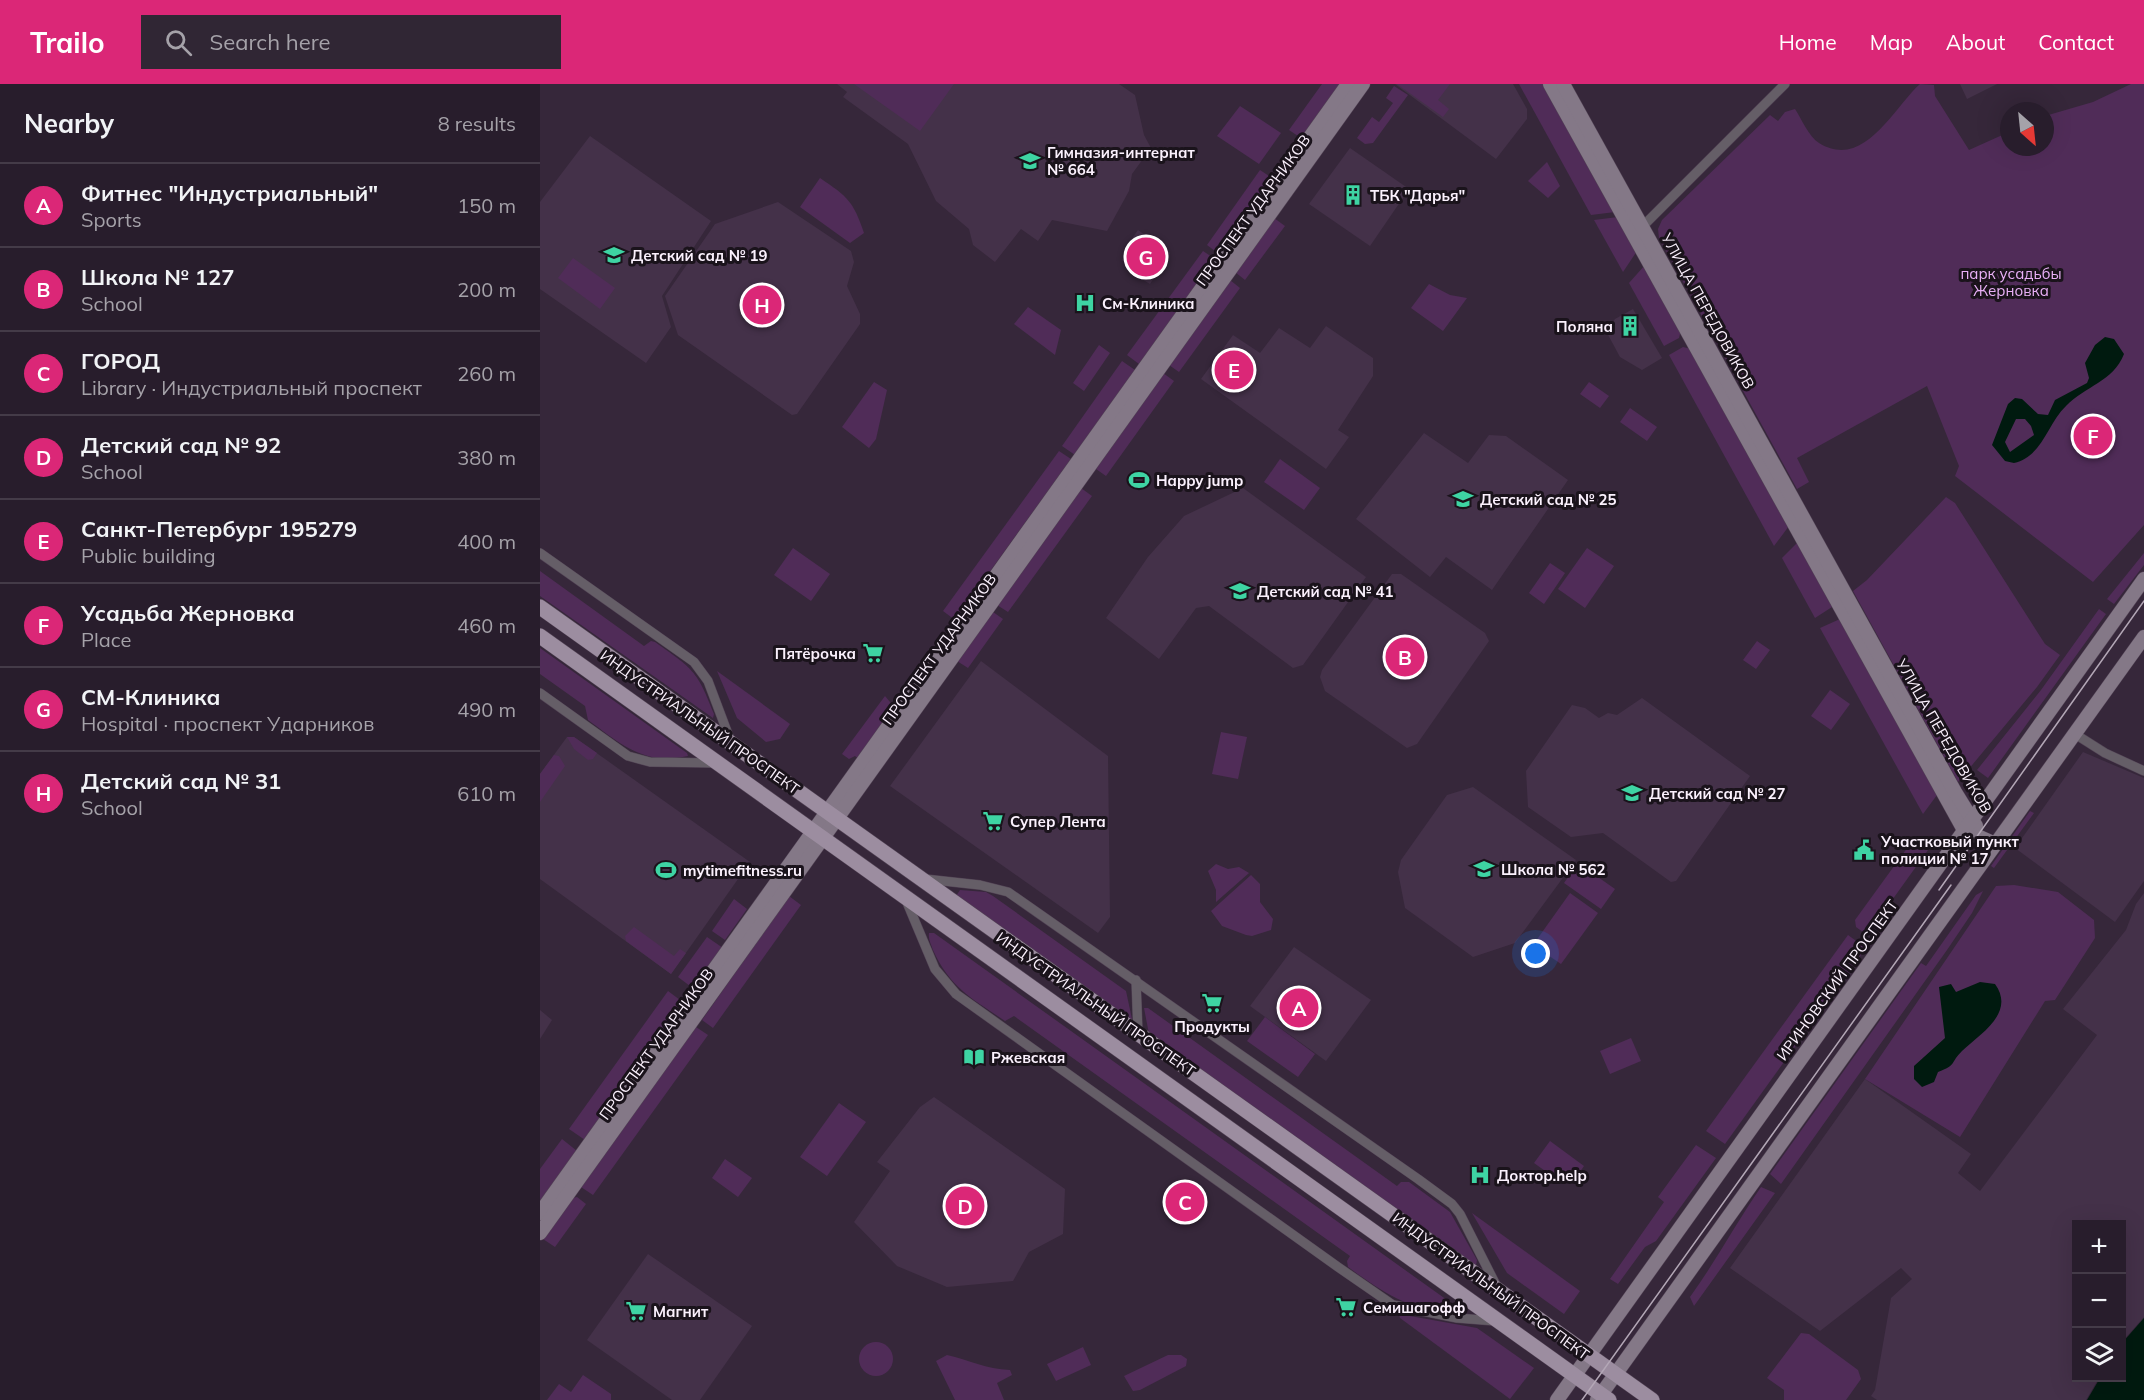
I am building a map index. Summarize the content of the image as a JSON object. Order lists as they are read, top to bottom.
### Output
{
  "streets": {
    "main road": [
      "ПРОСПЕКТ УДАРНИКОВ",
      "УЛИЦА ПЕРЕДОВИКОВ",
      "ИНДУСТРИАЛЬНЫЙ ПРОСПЕКТ",
      "ИРИНОВСКИЙ ПРОСПЕКТ"
    ]
  },
  "crossings": [
    ["ПРОСПЕКТ УДАРНИКОВ", "ИНДУСТРИАЛЬНЫЙ ПРОСПЕКТ"],
    ["УЛИЦА ПЕРЕДОВИКОВ", "ИРИНОВСКИЙ ПРОСПЕКТ"],
    ["ИНДУСТРИАЛЬНЫЙ ПРОСПЕКТ", "ИРИНОВСКИЙ ПРОСПЕКТ"]
  ],
  "parks": ["парк усадьбы Жерновка"],
  "places": {
    "school or university": [
      "Гимназия-интернат № 664",
      "Детский сад № 19",
      "Детский сад № 25",
      "Детский сад № 41",
      "Детский сад № 27",
      "Школа № 562"
    ],
    "building": ["ТБК \"Дарья\"", "Поляна"],
    "hospital": ["См-Клиника", "Доктор.help"],
    "sports": ["Happy jump", "mytimefitness.ru"],
    "supermarket": [
      "Пятёрочка",
      "Супер Лента",
      "Продукты",
      "Семишагофф",
      "Магнит"
    ],
    "public building": ["Участковый пункт полиции № 17"],
    "library": ["Ржевская"]
  },
  "north": "bottom right",
  "page": {
    "header": "Trailo",
    "search": "Search here",
    "nav": [
      "Home",
      "Map",
      "About",
      "Contact"
    ],
    "heading": ["Nearby", "8 results"],
    "list": [
      {
        "mark": "A",
        "name": "Фитнес \"Индустриальный\"",
        "note": "Sports",
        "value": "150 m"
      },
      {
        "mark": "B",
        "name": "Школа № 127",
        "note": "School",
        "value": "200 m"
      },
      {
        "mark": "C",
        "name": "ГОРОД",
        "note": "Library · Индустриальный проспект",
        "value": "260 m"
      },
      {
        "mark": "D",
        "name": "Детский сад № 92",
        "note": "School",
        "value": "380 m"
      },
      {
        "mark": "E",
        "name": "Санкт-Петербург 195279",
        "note": "Public building",
        "value": "400 m"
      },
      {
        "mark": "F",
        "name": "Усадьба Жерновка",
        "note": "Place",
        "value": "460 m"
      },
      {
        "mark": "G",
        "name": "СМ-Клиника",
        "note": "Hospital · проспект Ударников",
        "value": "490 m"
      },
      {
        "mark": "H",
        "name": "Детский сад № 31",
        "note": "School",
        "value": "610 m"
      }
    ],
    "pins": [
      "G",
      "H",
      "E",
      "F",
      "B",
      "A",
      "C",
      "D"
    ],
    "map_buttons": ["+", "−"]
  }
}
